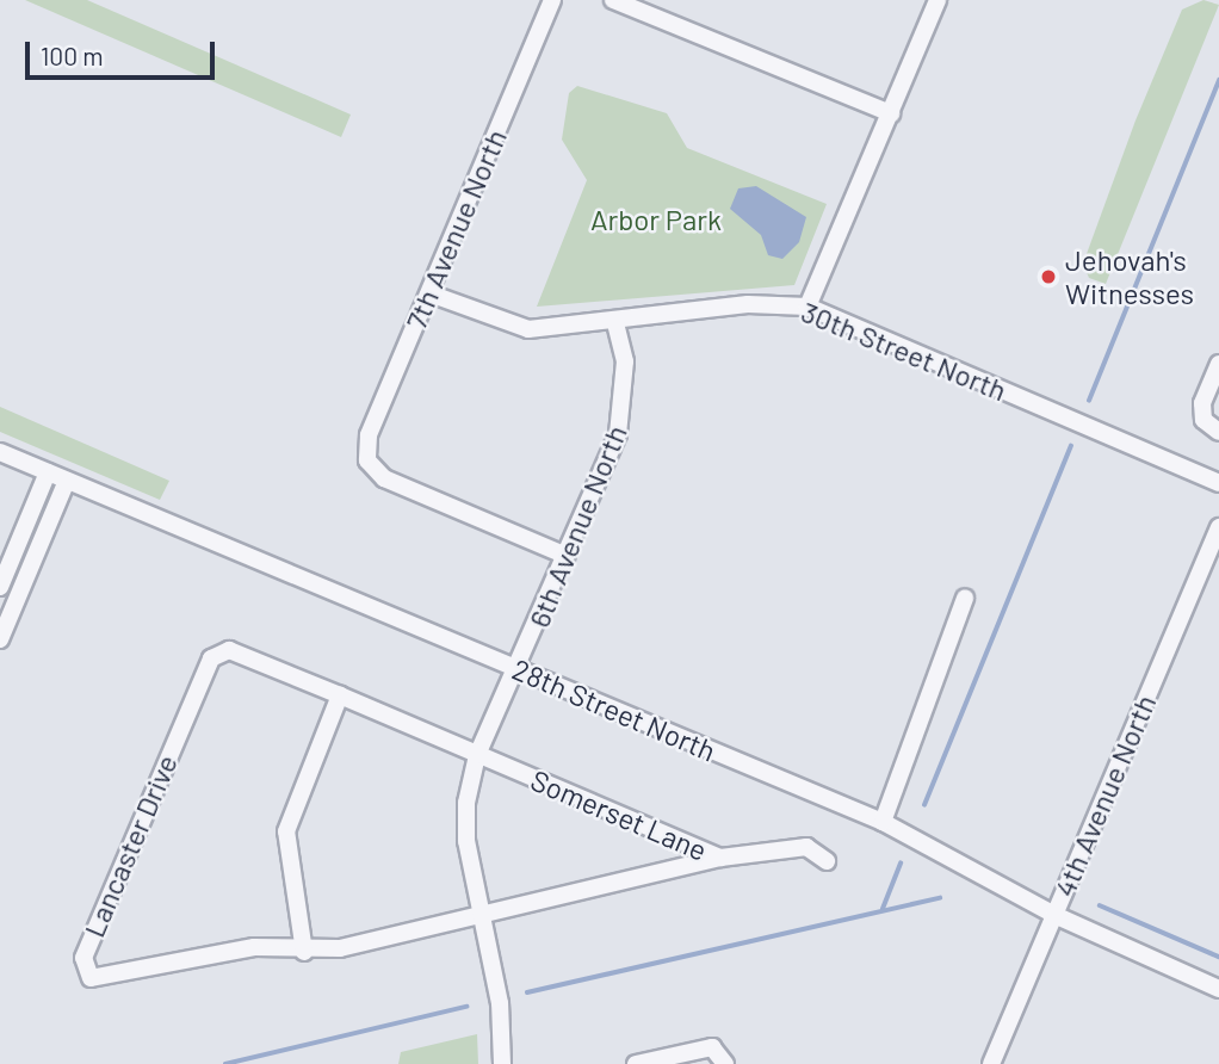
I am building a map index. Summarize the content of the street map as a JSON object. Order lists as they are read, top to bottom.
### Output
{
  "streets": {
    "street": [
      "7th Avenue North",
      "30th Street North",
      "6th Avenue North",
      "28th Street North",
      "4th Avenue North",
      "Somerset Lane",
      "Lancaster Drive"
    ]
  },
  "crossings": [
    ["7th Avenue North", "30th Street North"],
    ["7th Avenue North", "6th Avenue North"],
    ["30th Street North", "6th Avenue North"],
    ["6th Avenue North", "28th Street North"],
    ["6th Avenue North", "Somerset Lane"],
    ["6th Avenue North", "Lancaster Drive"],
    ["28th Street North", "4th Avenue North"],
    ["Somerset Lane", "Lancaster Drive"]
  ],
  "parks": ["Arbor Park"],
  "places": ["Jehovah's Witnesses"],
  "scale_bar": "100 m"
}
